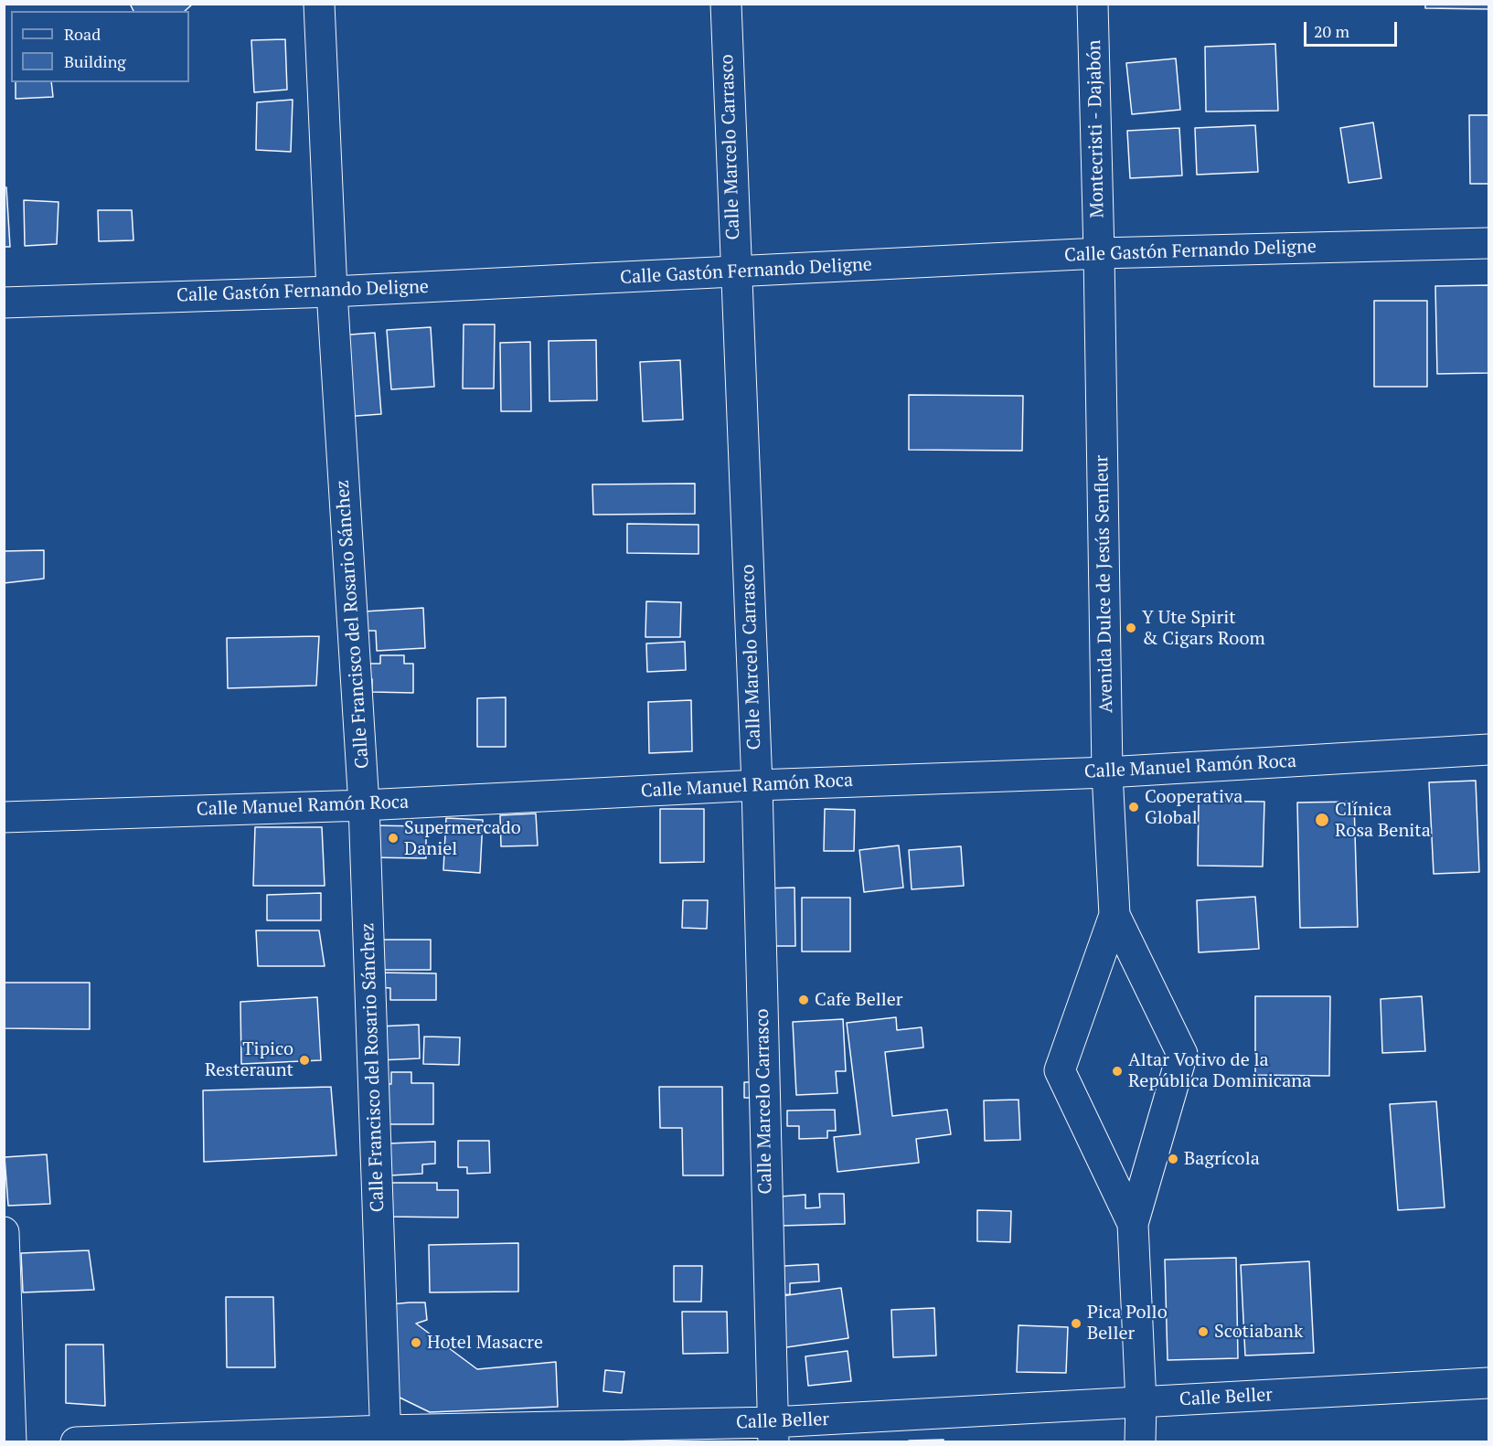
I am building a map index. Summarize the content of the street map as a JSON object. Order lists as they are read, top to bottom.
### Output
{
  "streets": {
    "street": [
      "Montecristi - Dajabón",
      "Calle Marcelo Carrasco",
      "Calle Gastón Fernando Deligne",
      "Avenida Dulce de Jesús Senfleur",
      "Calle Francisco del Rosario Sánchez",
      "Calle Manuel Ramón Roca",
      "Calle Beller"
    ]
  },
  "crossings": [
    ["Montecristi - Dajabón", "Calle Gastón Fernando Deligne"],
    ["Montecristi - Dajabón", "Avenida Dulce de Jesús Senfleur"],
    ["Calle Marcelo Carrasco", "Calle Gastón Fernando Deligne"],
    ["Calle Marcelo Carrasco", "Calle Manuel Ramón Roca"],
    ["Calle Marcelo Carrasco", "Calle Beller"],
    ["Calle Gastón Fernando Deligne", "Avenida Dulce de Jesús Senfleur"],
    ["Calle Gastón Fernando Deligne", "Calle Francisco del Rosario Sánchez"],
    ["Avenida Dulce de Jesús Senfleur", "Calle Manuel Ramón Roca"],
    ["Avenida Dulce de Jesús Senfleur", "Calle Beller"],
    ["Calle Francisco del Rosario Sánchez", "Calle Manuel Ramón Roca"],
    ["Calle Francisco del Rosario Sánchez", "Calle Beller"]
  ],
  "places": [
    "Y Ute Spirit & Cigars Room",
    "Cooperativa Global",
    "Clínica Rosa Benita",
    "Supermercado Daniel",
    "Cafe Beller",
    "Tipico Resteraunt",
    "Altar Votivo de la República Dominicana",
    "Bagrícola",
    "Pica Pollo Beller",
    "Scotiabank",
    "Hotel Masacre"
  ],
  "legend": ["Road", "Building"],
  "scale_bar": "20 m"
}
